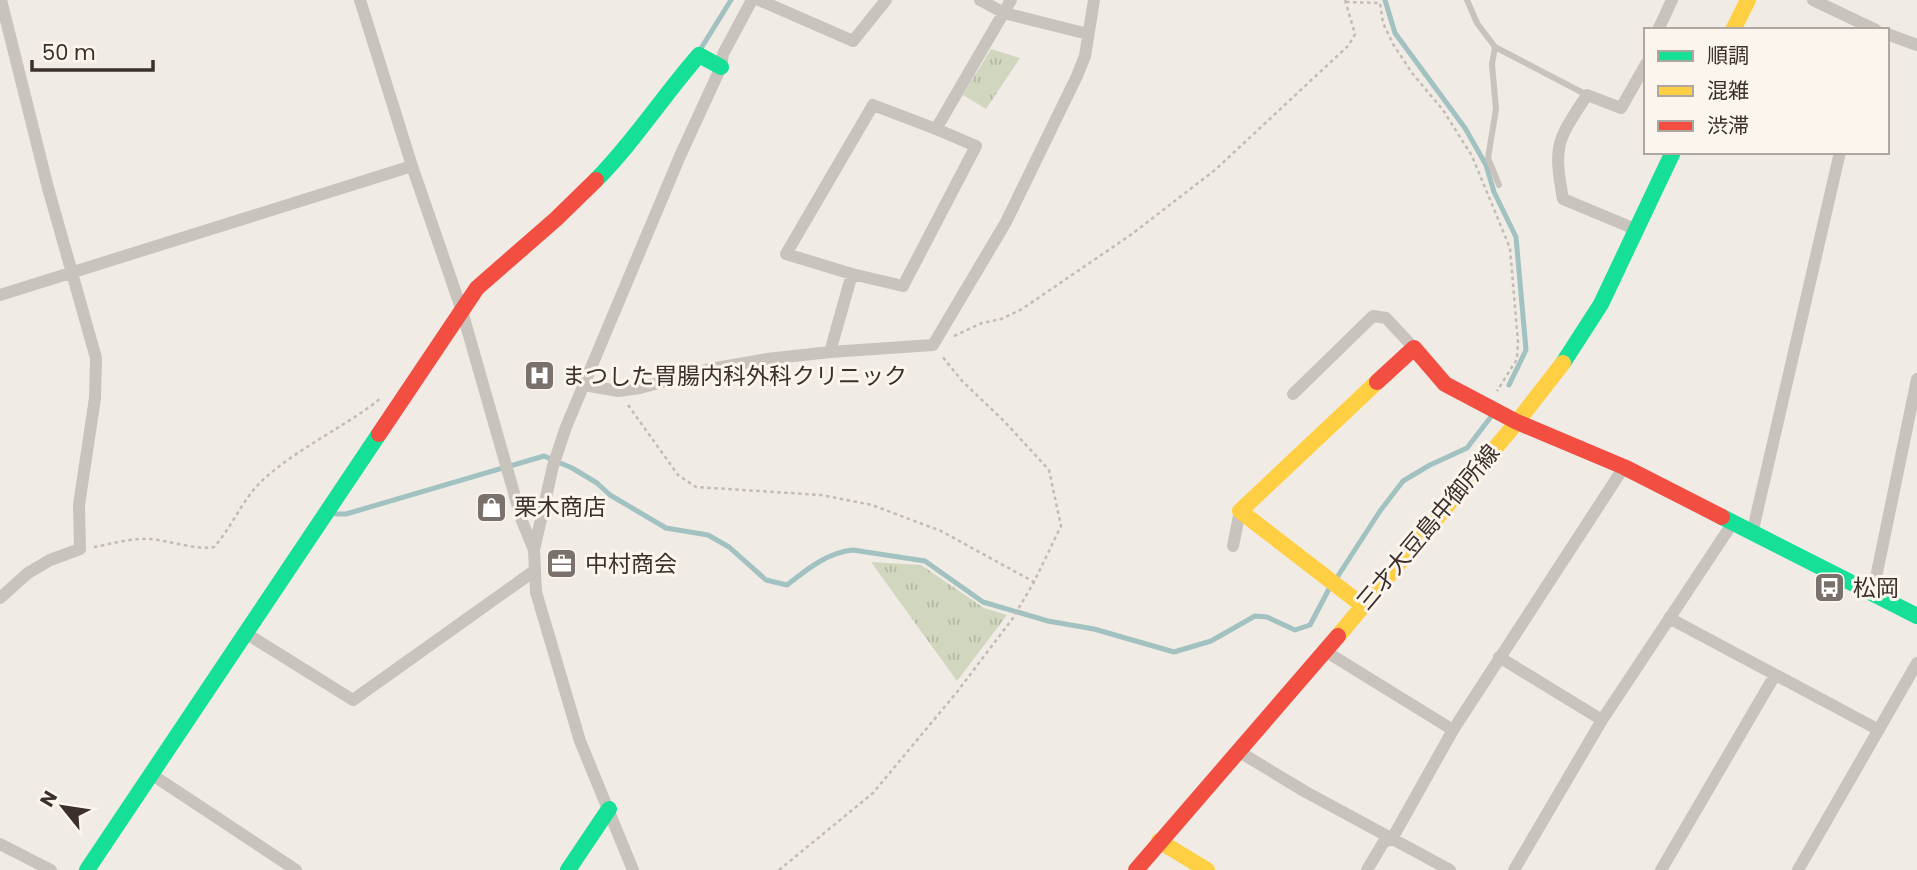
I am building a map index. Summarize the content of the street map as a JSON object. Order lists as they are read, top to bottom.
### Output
{
  "streets": {
    "street": ["三才大豆島中御所線"]
  },
  "places": {
    "hospital": ["まつした胃腸内科外科クリニック"],
    "shop": ["栗木商店"],
    "office": ["中村商会"],
    "bus stop": ["松岡"]
  },
  "legend": ["順調", "混雑", "渋滞"],
  "scale_bar": "50 m",
  "north": "top left"
}
